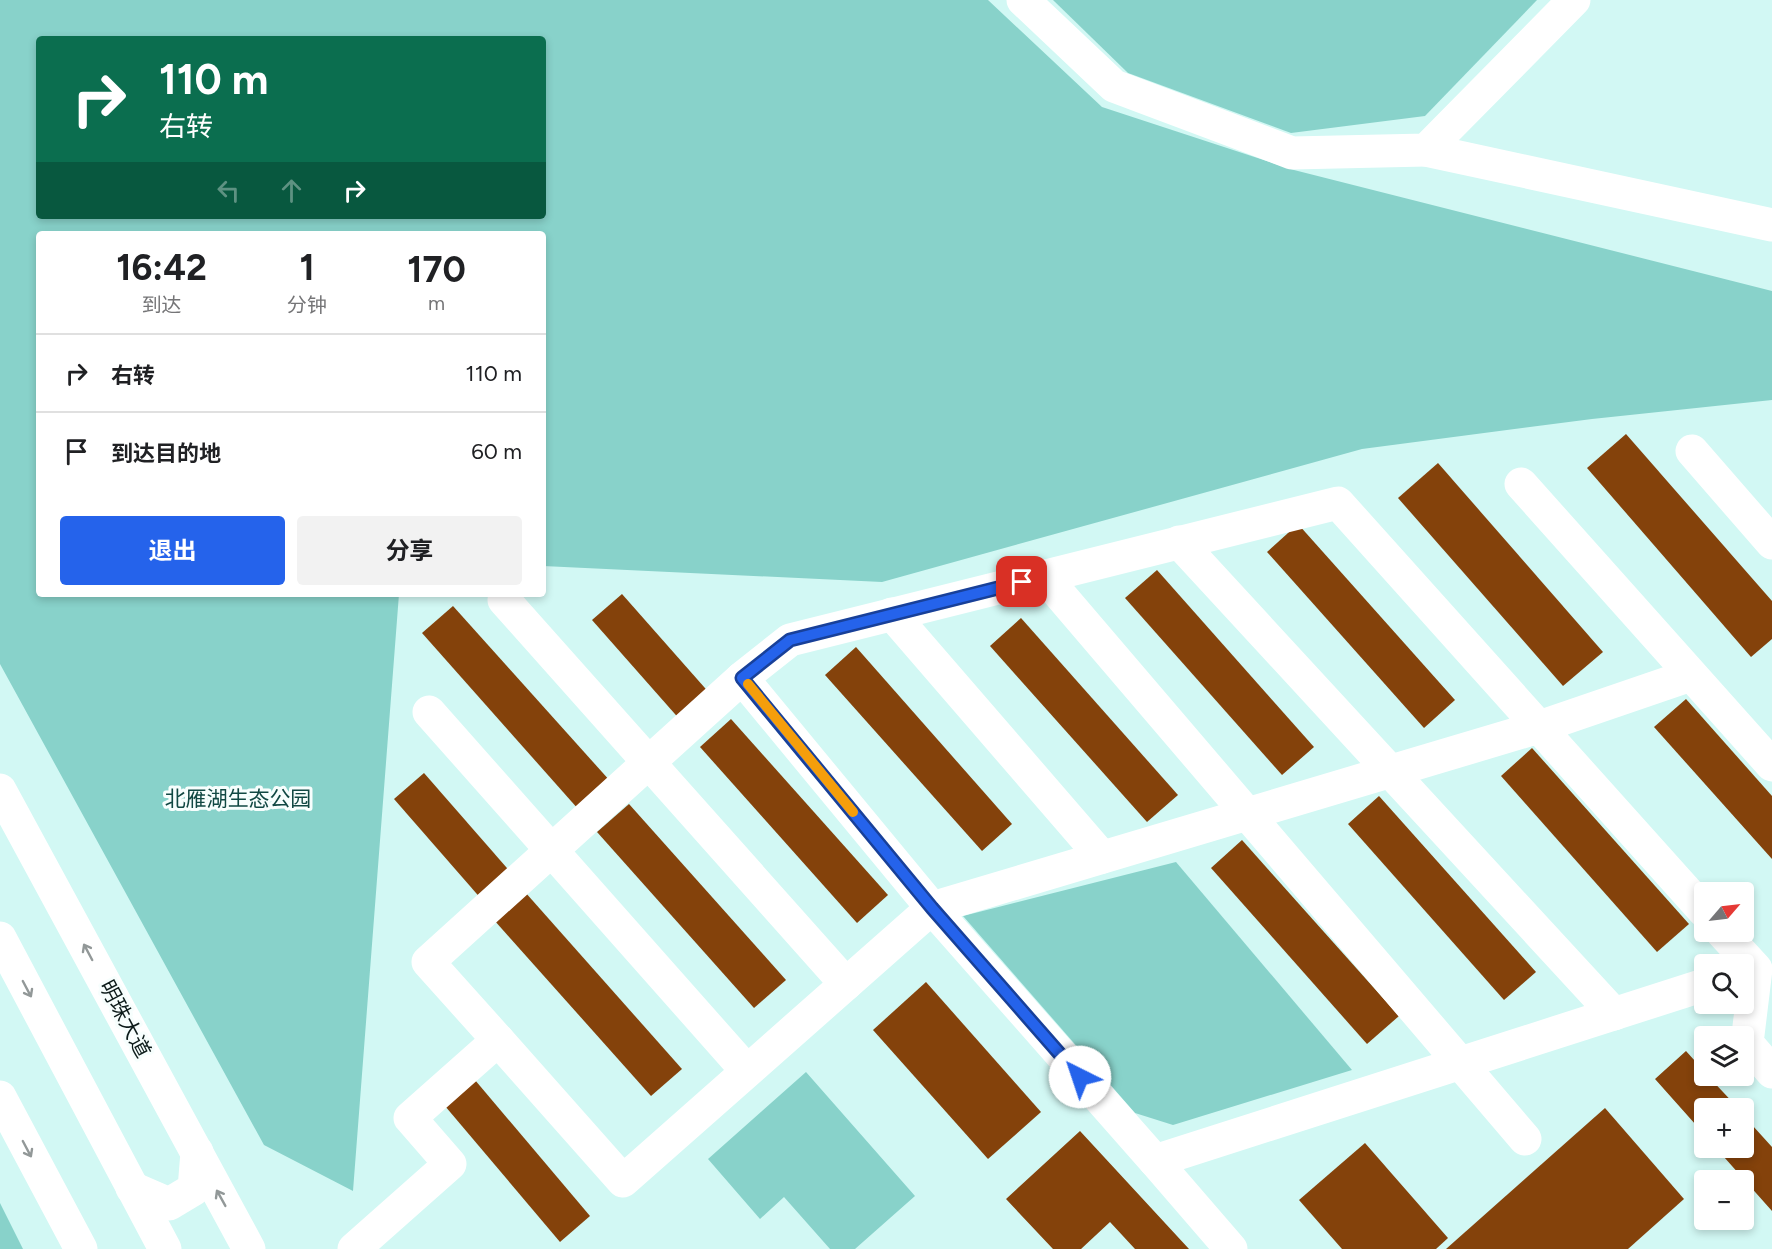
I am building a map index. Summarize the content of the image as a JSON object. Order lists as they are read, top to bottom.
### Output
{
  "streets": {
    "street": ["明珠大道"]
  },
  "parks": ["北雁湖生态公园"],
  "north": "top right",
  "page": {
    "turn": ["110 m", "右转"],
    "eta": [
      "16:42",
      "到达",
      "1",
      "分钟",
      "170",
      "m"
    ],
    "list": [
      {
        "name": "右转",
        "value": "110 m"
      },
      {
        "name": "到达目的地",
        "value": "60 m"
      }
    ],
    "buttons": ["退出", "分享"],
    "map_buttons": ["+", "−"]
  }
}
